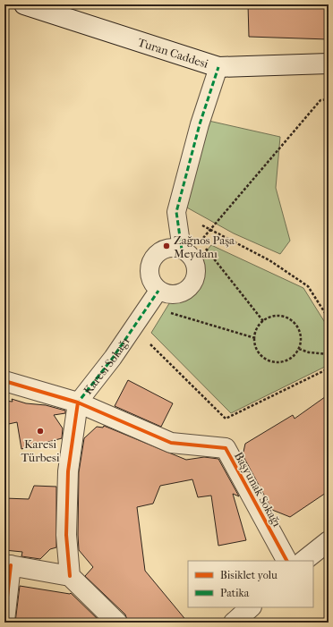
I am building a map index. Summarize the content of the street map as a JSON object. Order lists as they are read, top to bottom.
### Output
{
  "streets": {
    "street": ["Turan Caddesi", "Karesi Sokağı", "Başyunak Sokağı"]
  },
  "crossings": [
    ["Karesi Sokağı", "Başyunak Sokağı"]
  ],
  "places": ["Zağnos Paşa Meydanı", "Karesi Türbesi"],
  "legend": ["Bisiklet yolu", "Patika"]
}
